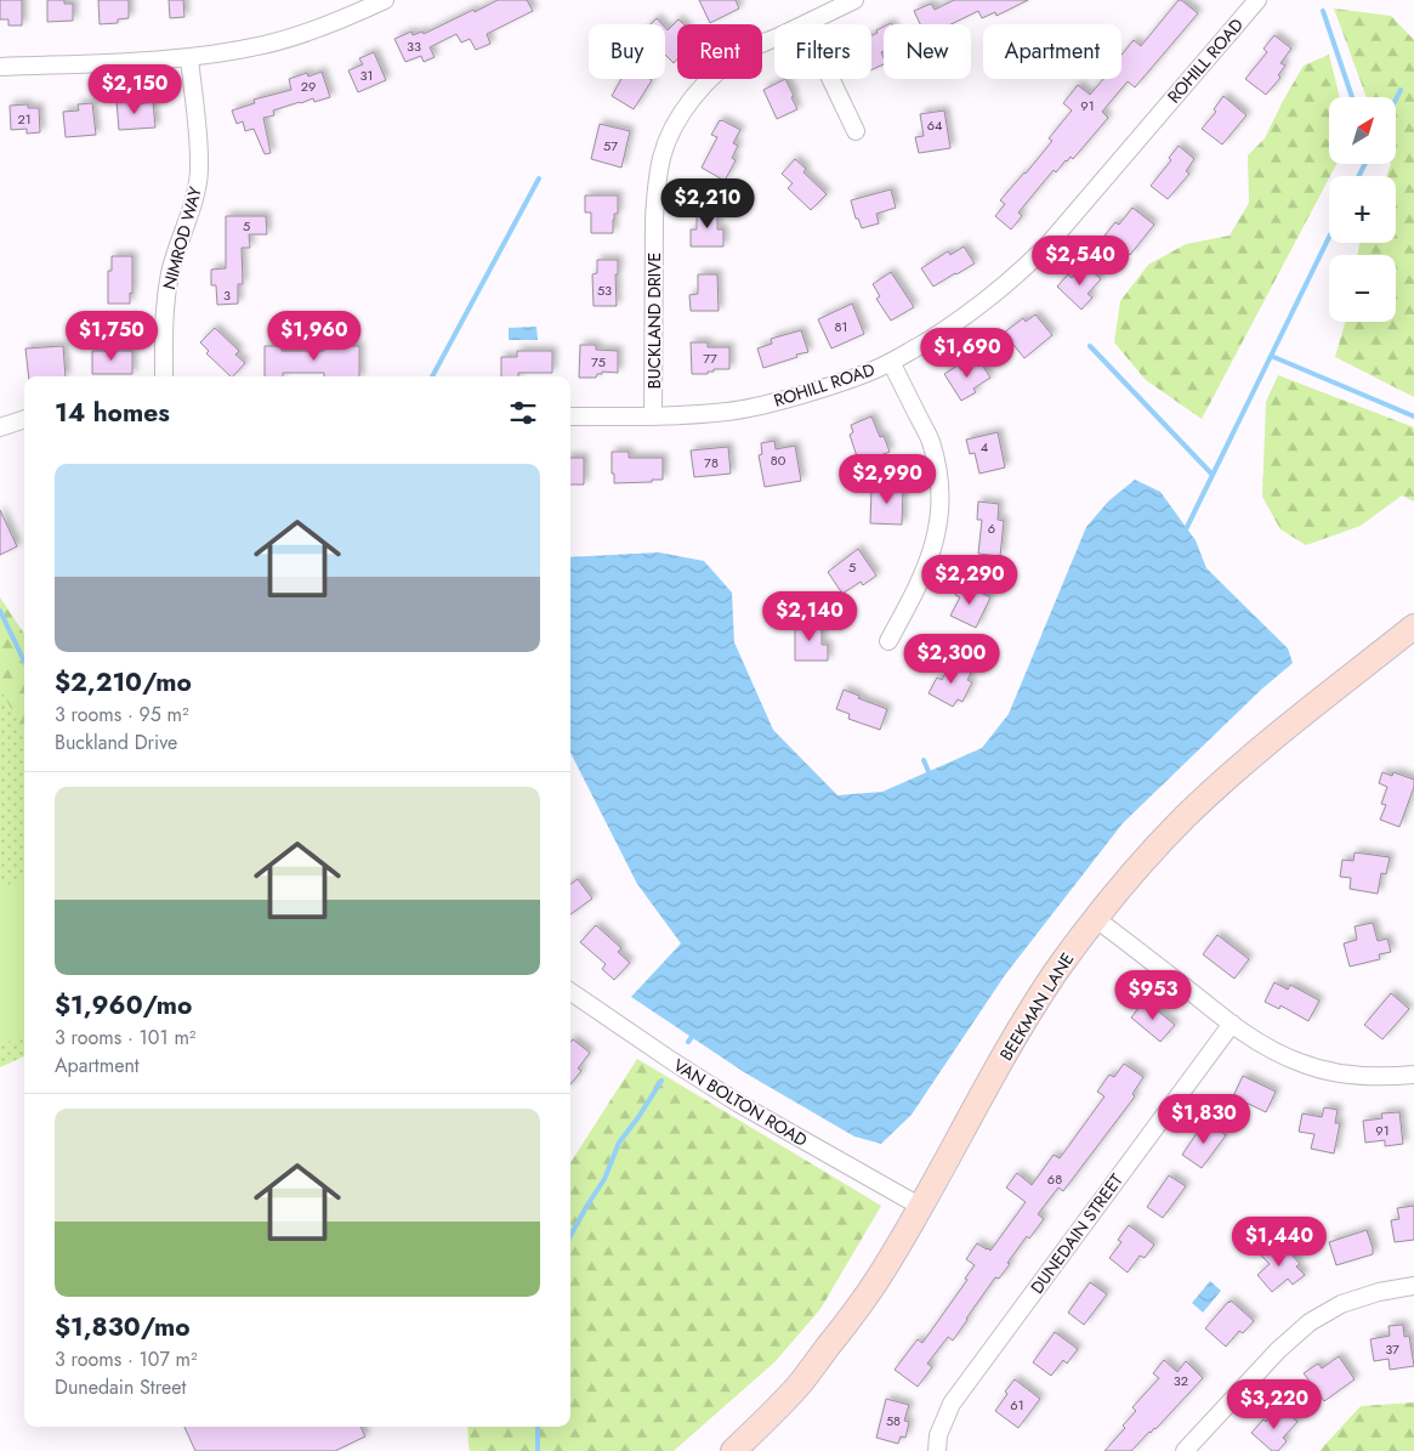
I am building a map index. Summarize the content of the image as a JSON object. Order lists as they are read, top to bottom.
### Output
{
  "streets": {
    "street": [
      "ROHILL ROAD",
      "NIMROD WAY",
      "BUCKLAND DRIVE",
      "BEEKMAN LANE",
      "VAN BOLTON ROAD",
      "DUNEDAIN STREET"
    ]
  },
  "crossings": [
    ["ROHILL ROAD", "BUCKLAND DRIVE"],
    ["BEEKMAN LANE", "VAN BOLTON ROAD"]
  ],
  "house_numbers": [
    "33",
    "31",
    "29",
    "91",
    "21",
    "64",
    "57",
    "5",
    "53",
    "3",
    "81",
    "77",
    "75",
    "4",
    "80",
    "78",
    "6",
    "5",
    "91",
    "68",
    "37",
    "32",
    "61",
    "58"
  ],
  "north": "top right",
  "page": {
    "chip": [
      "Buy",
      "Rent",
      "Filters",
      "New",
      "Apartment"
    ],
    "price": [
      "$2,150",
      "$2,210",
      "$2,540",
      "$1,750",
      "$1,960",
      "$1,690",
      "$2,990",
      "$2,290",
      "$2,140",
      "$2,300",
      "$953",
      "$1,830",
      "$1,440",
      "$3,220"
    ],
    "map_buttons": ["+", "−"],
    "heading": "14 homes",
    "list": [
      {
        "name": "$2,210/mo",
        "note": "3 rooms · 95 m² · Buckland Drive"
      },
      {
        "name": "$1,960/mo",
        "note": "3 rooms · 101 m² · Apartment"
      },
      {
        "name": "$1,830/mo",
        "note": "3 rooms · 107 m² · Dunedain Street"
      }
    ]
  }
}
